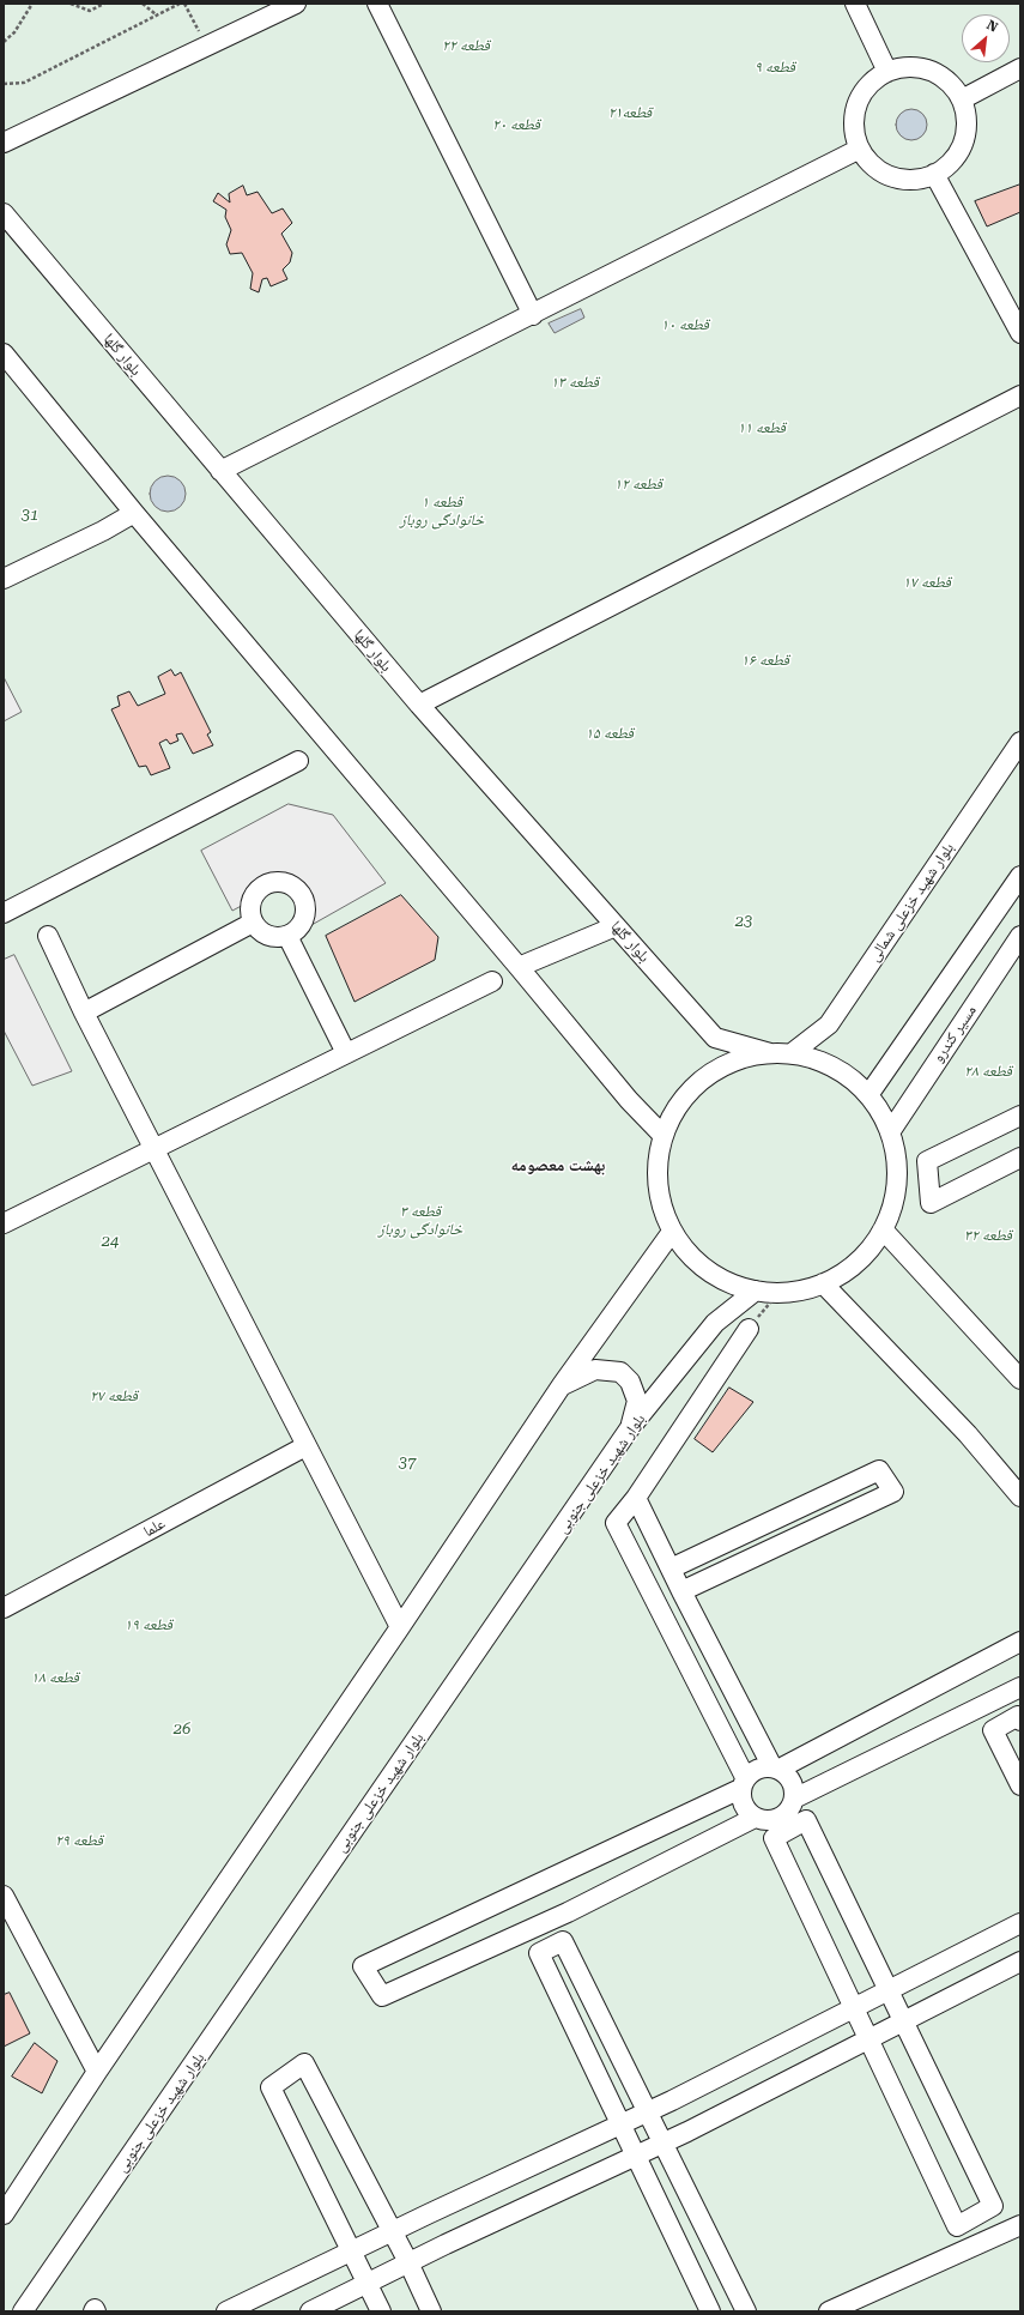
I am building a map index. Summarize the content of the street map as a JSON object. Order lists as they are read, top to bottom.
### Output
{
  "streets": {
    "lane": [
      "بلوار گلها",
      "بلوار شهید خزعلی شمالی",
      "مسیر کندرو",
      "بلوار شهید خزعلی جنوبی",
      "علما"
    ]
  },
  "districts": ["بهشت معصومه"],
  "parks": [
    "قطعه ۲۲",
    "قطعه ۹",
    "قطعه۲۱",
    "قطعه ۲۰",
    "قطعه ۱۰",
    "قطعه ۱۳",
    "قطعه ۱۱",
    "قطعه ۱۲",
    "قطعه ۱ خانوادگی روباز",
    "31",
    "قطعه ۱۷",
    "قطعه ۱۶",
    "قطعه ۱۵",
    "23",
    "قطعه ۲۸",
    "قطعه ۳ خانوادگی روباز",
    "قطعه ۳۲",
    "24",
    "قطعه ۲۷",
    "37",
    "قطعه ۱۹",
    "قطعه ۱۸",
    "26",
    "قطعه ۲۹"
  ],
  "north": "top right"
}
